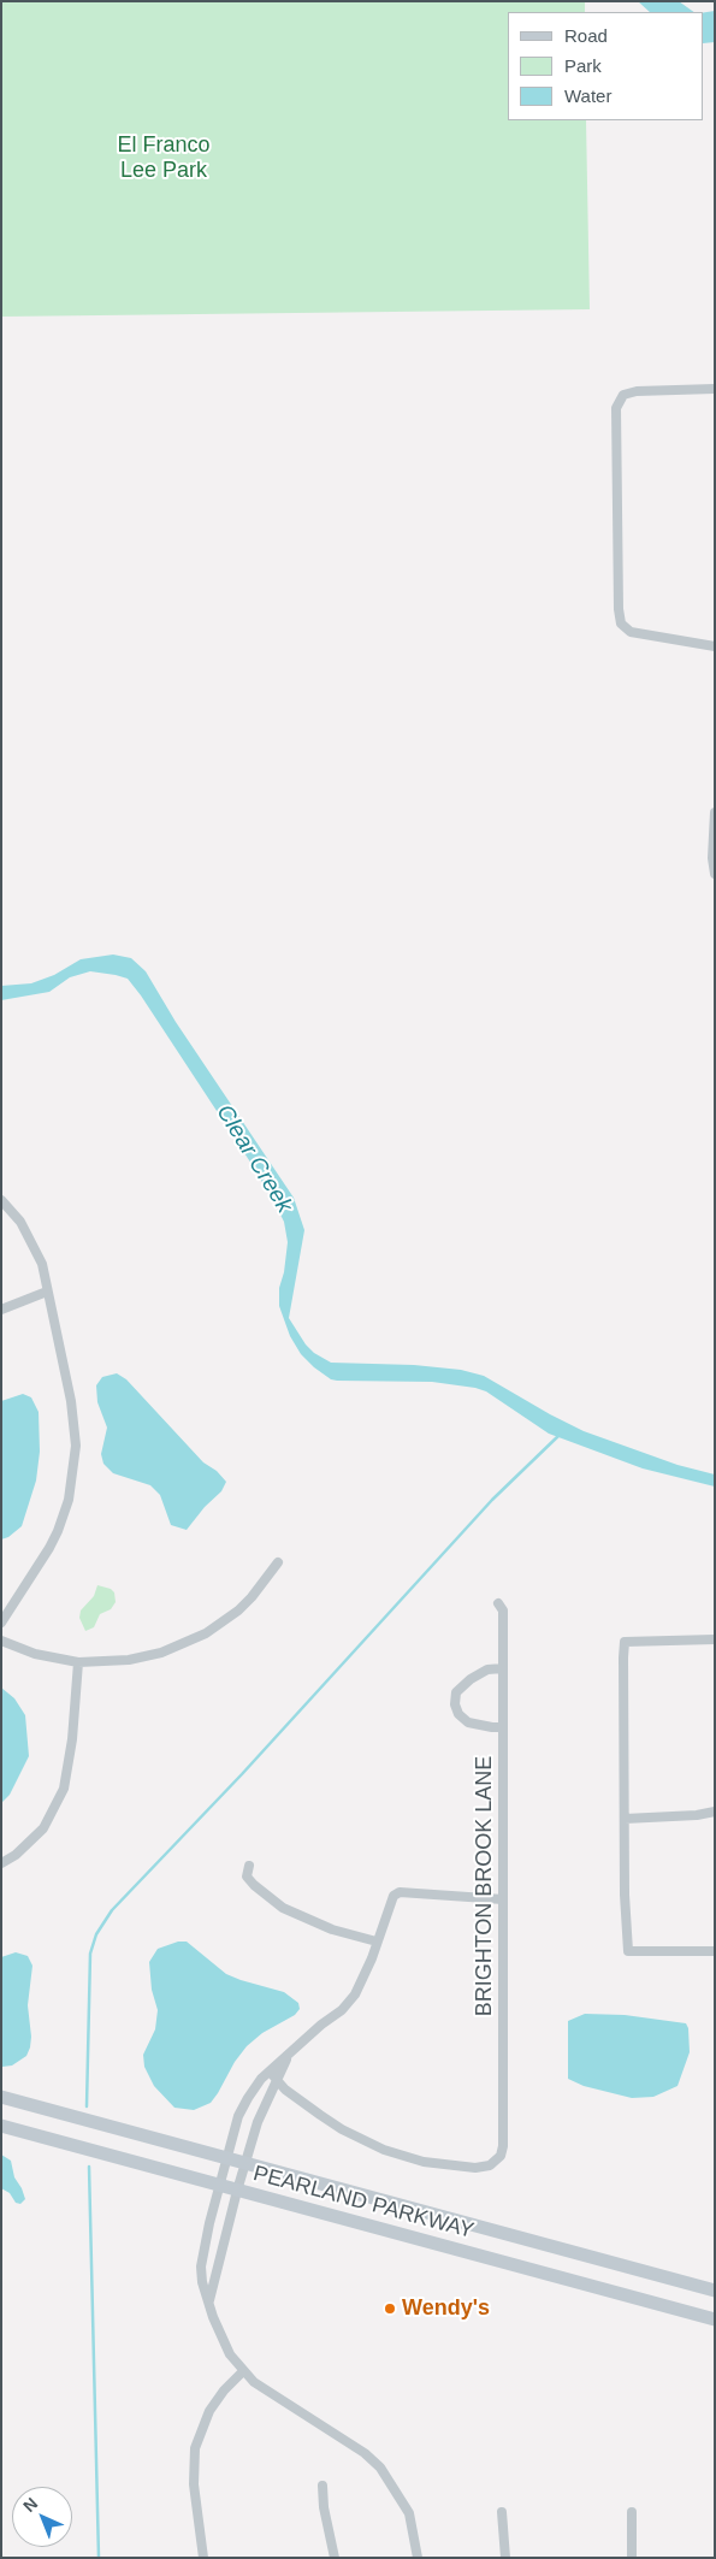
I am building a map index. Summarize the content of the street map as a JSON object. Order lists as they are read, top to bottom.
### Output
{
  "streets": {
    "main road": ["PEARLAND PARKWAY"],
    "street": ["BRIGHTON BROOK LANE"]
  },
  "water": ["Clear Creek"],
  "parks": ["El Franco Lee Park"],
  "places": ["Wendy's"],
  "legend": ["Road", "Park", "Water"],
  "north": "top left"
}
